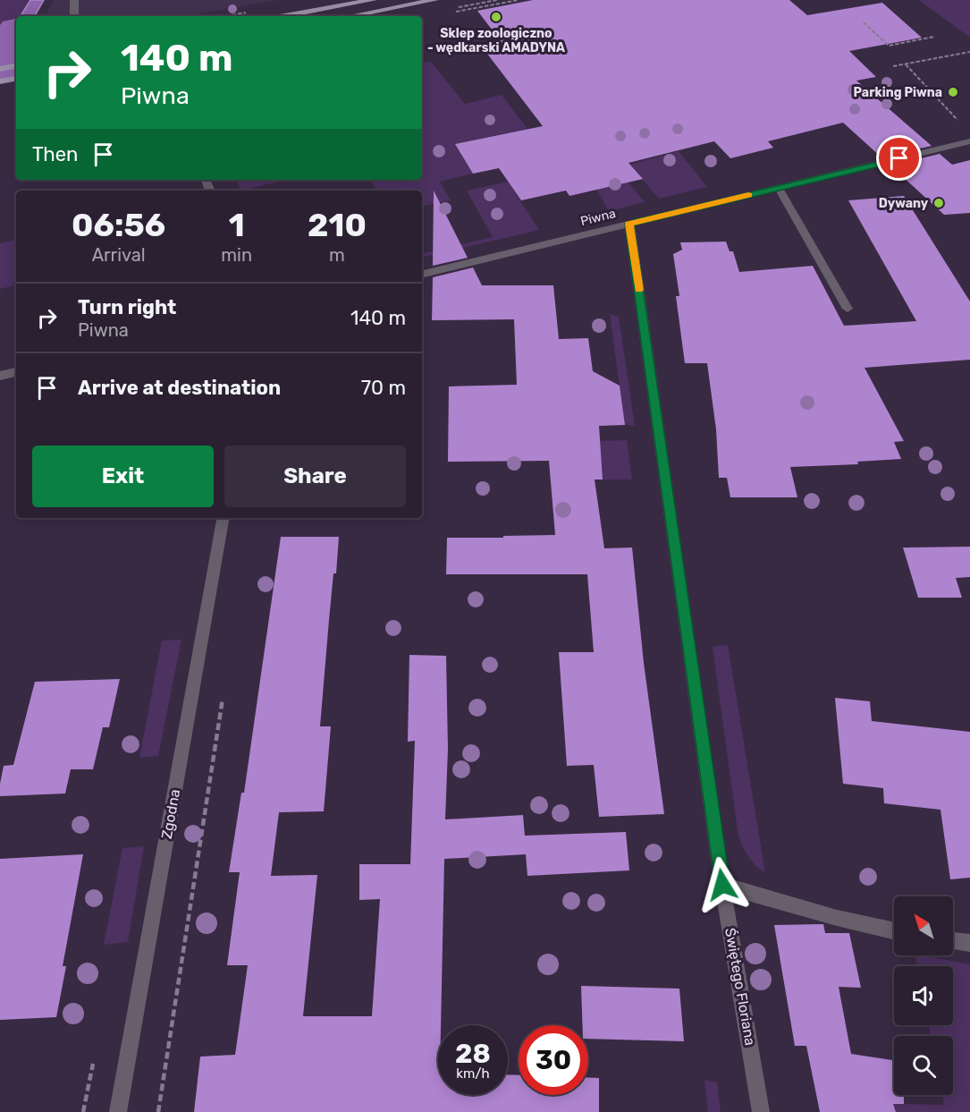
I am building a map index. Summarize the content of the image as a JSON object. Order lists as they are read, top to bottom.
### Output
{
  "streets": {
    "street": ["Piwna", "Zgodna", "Świętego Floriana"]
  },
  "crossings": [
    ["Piwna", "Świętego Floriana"]
  ],
  "places": ["Sklep zoologiczno - wędkarski AMADYNA", "Parking Piwna", "Dywany"],
  "north": "top left",
  "page": {
    "turn": ["140 m", "Piwna"],
    "then": "Then",
    "eta": [
      "06:56",
      "Arrival",
      "1",
      "min",
      "210",
      "m"
    ],
    "list": [
      {
        "name": "Turn right",
        "note": "Piwna",
        "value": "140 m"
      },
      {
        "name": "Arrive at destination",
        "value": "70 m"
      }
    ],
    "buttons": ["Exit", "Share"],
    "speed": "28 km/h",
    "limit": "30"
  }
}
